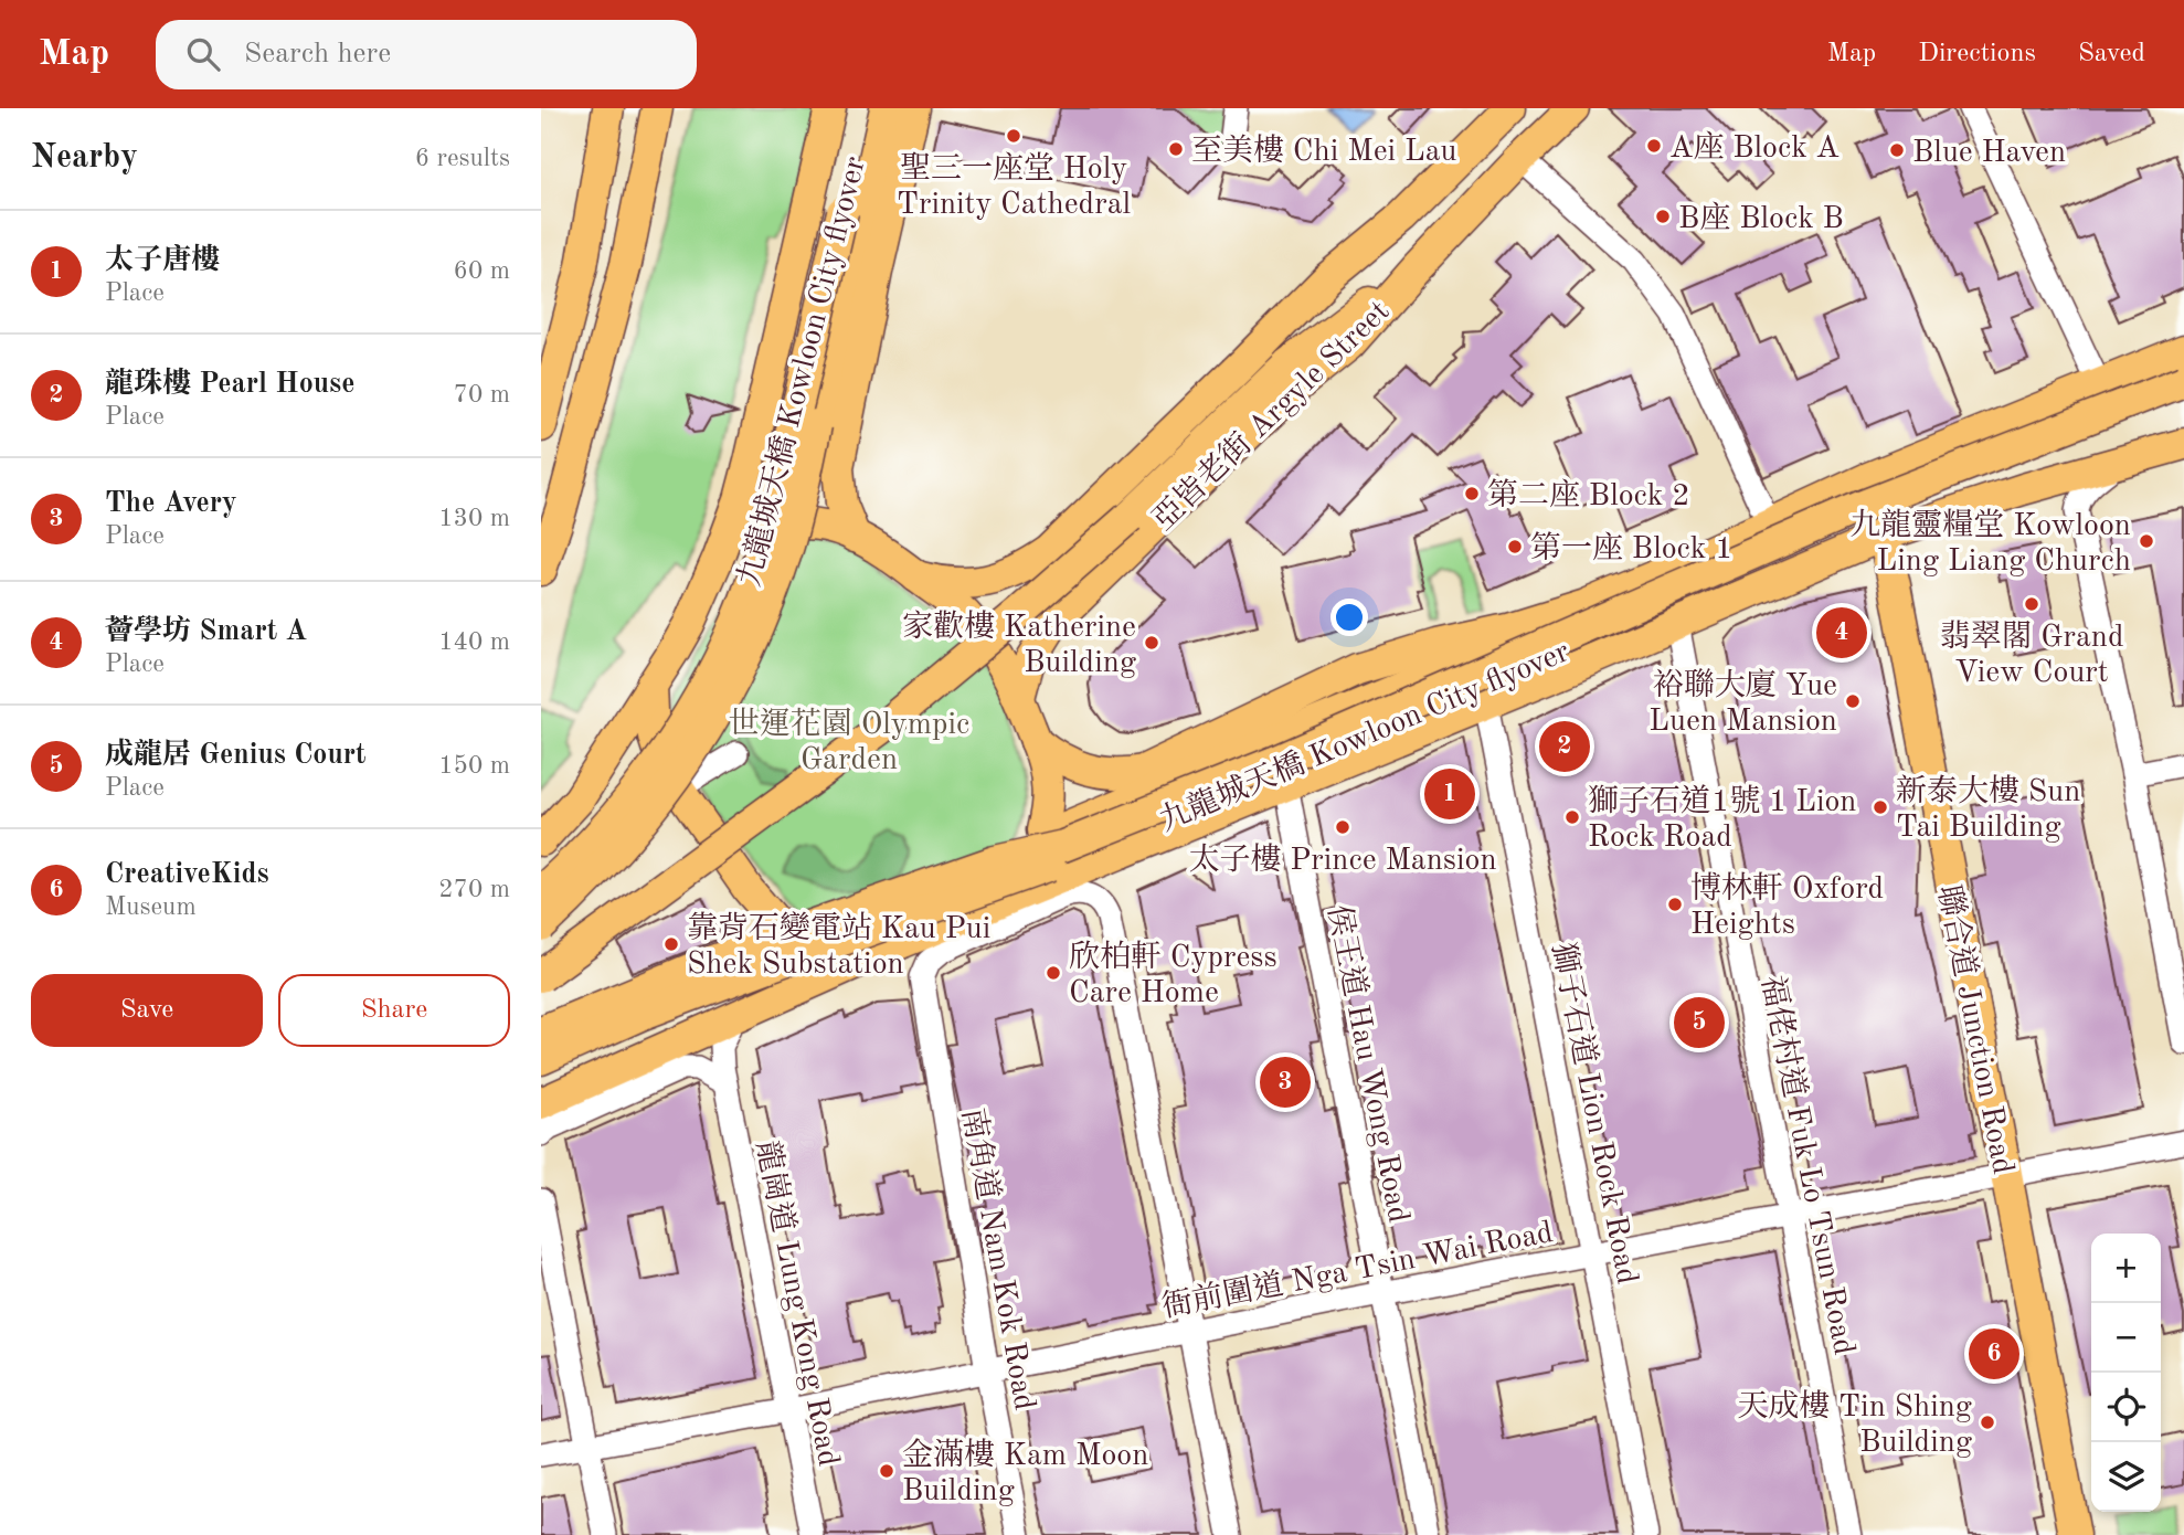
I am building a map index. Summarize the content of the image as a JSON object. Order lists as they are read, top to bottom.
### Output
{
  "streets": {
    "main road": ["九龍城天橋 Kowloon City flyover", "亞皆老街 Argyle Street", "聯合道 Junction Road"],
    "street": [
      "侯王道 Hau Wong Road",
      "獅子石道 Lion Rock Road",
      "福佬村道 Fuk Lo Tsun Road",
      "南角道 Nam Kok Road",
      "衙前圍道 Nga Tsin Wai Road",
      "龍崗道 Lung Kong Road"
    ]
  },
  "crossings": [
    ["聯合道 Junction Road", "衙前圍道 Nga Tsin Wai Road"],
    ["侯王道 Hau Wong Road", "衙前圍道 Nga Tsin Wai Road"],
    ["獅子石道 Lion Rock Road", "衙前圍道 Nga Tsin Wai Road"],
    ["福佬村道 Fuk Lo Tsun Road", "衙前圍道 Nga Tsin Wai Road"],
    ["南角道 Nam Kok Road", "衙前圍道 Nga Tsin Wai Road"],
    ["衙前圍道 Nga Tsin Wai Road", "龍崗道 Lung Kong Road"]
  ],
  "parks": ["世運花園 Olympic Garden"],
  "places": [
    "聖三一座堂 Holy Trinity Cathedral",
    "A座 Block A",
    "至美樓 Chi Mei Lau",
    "Blue Haven",
    "B座 Block B",
    "第二座 Block 2",
    "九龍靈糧堂 Kowloon Ling Liang Church",
    "第一座 Block 1",
    "翡翠閣 Grand View Court",
    "家歡樓 Katherine Building",
    "裕聯大廈 Yue Luen Mansion",
    "新泰大樓 Sun Tai Building",
    "獅子石道1號 1 Lion Rock Road",
    "太子樓 Prince Mansion",
    "博林軒 Oxford Heights",
    "靠背石變電站 Kau Pui Shek Substation",
    "欣柏軒 Cypress Care Home",
    "天成樓 Tin Shing Building",
    "金滿樓 Kam Moon Building"
  ],
  "page": {
    "header": "Map",
    "search": "Search here",
    "nav": ["Map", "Directions", "Saved"],
    "heading": ["Nearby", "6 results"],
    "list": [
      {
        "mark": "1",
        "name": "太子唐樓",
        "note": "Place",
        "value": "60 m"
      },
      {
        "mark": "2",
        "name": "龍珠樓 Pearl House",
        "note": "Place",
        "value": "70 m"
      },
      {
        "mark": "3",
        "name": "The Avery",
        "note": "Place",
        "value": "130 m"
      },
      {
        "mark": "4",
        "name": "薈學坊 Smart A",
        "note": "Place",
        "value": "140 m"
      },
      {
        "mark": "5",
        "name": "成龍居 Genius Court",
        "note": "Place",
        "value": "150 m"
      },
      {
        "mark": "6",
        "name": "CreativeKids",
        "note": "Museum",
        "value": "270 m"
      }
    ],
    "pins": [
      "4",
      "2",
      "1",
      "5",
      "3",
      "6"
    ],
    "buttons": ["Save", "Share"],
    "map_buttons": ["+", "−"]
  }
}
